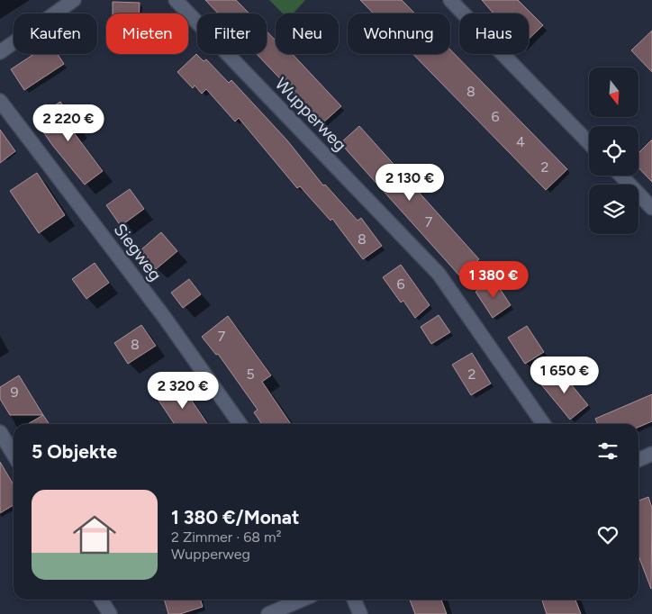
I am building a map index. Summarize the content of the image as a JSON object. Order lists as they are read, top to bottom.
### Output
{
  "streets": {
    "street": ["Wupperweg", "Siegweg"]
  },
  "house_numbers": [
    "8",
    "6",
    "4",
    "2",
    "7",
    "8",
    "6",
    "7",
    "8",
    "5",
    "2",
    "9"
  ],
  "north": "bottom",
  "page": {
    "chip": [
      "Kaufen",
      "Mieten",
      "Filter",
      "Neu",
      "Wohnung",
      "Haus"
    ],
    "price": [
      "2 220 €",
      "2 130 €",
      "1 380 €",
      "1 650 €",
      "2 320 €"
    ],
    "heading": "5 Objekte",
    "list": [
      {
        "name": "1 380 €/Monat",
        "note": "2 Zimmer · 68 m² · Wupperweg"
      }
    ]
  }
}
